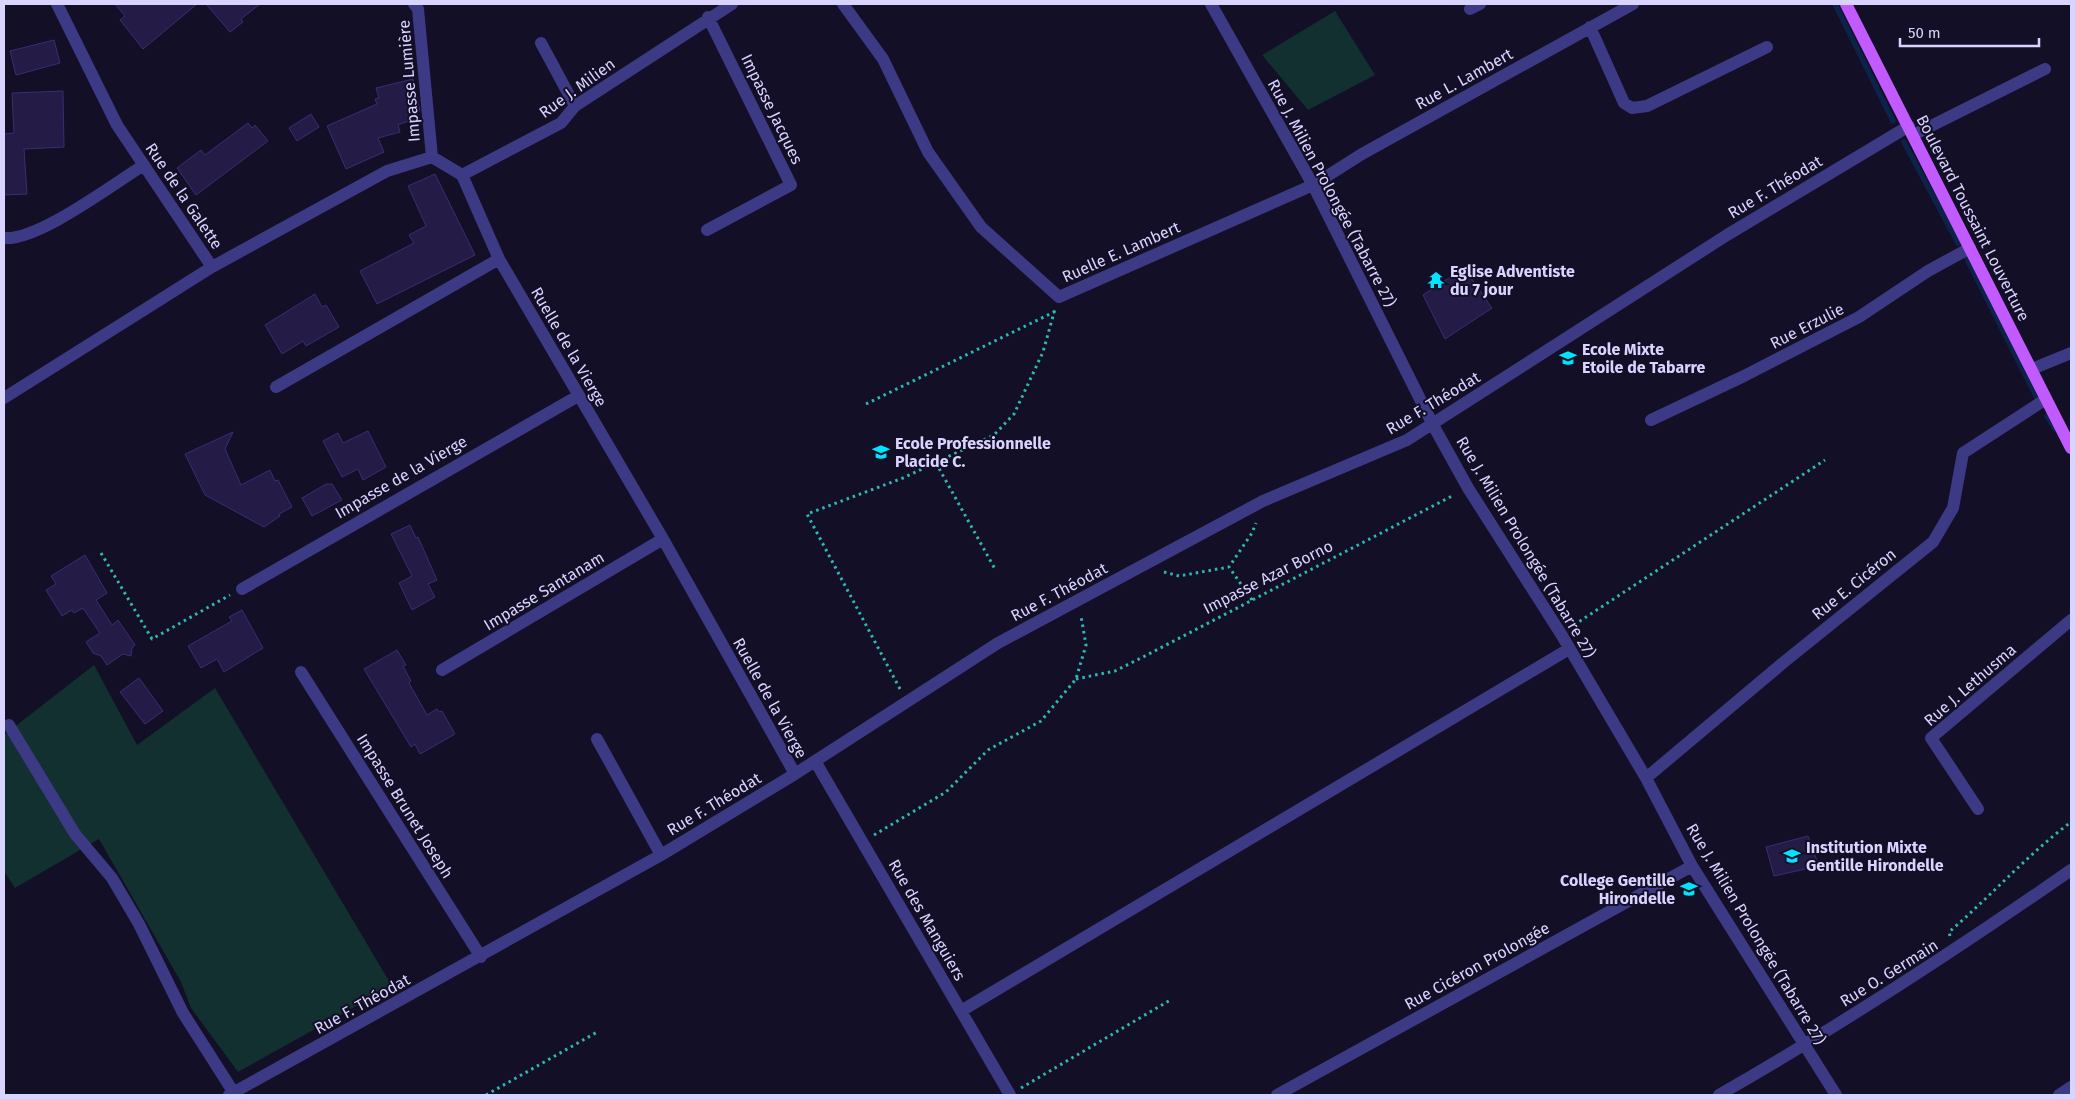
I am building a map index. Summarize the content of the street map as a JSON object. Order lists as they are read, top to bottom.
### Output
{
  "streets": {
    "main road": ["Boulevard Toussaint Louverture"],
    "street": [
      "Rue L. Lambert",
      "Impasse Lumière",
      "Rue J. Milien",
      "Impasse Jacques",
      "Rue F. Théodat",
      "Rue J. Milien Prolongée (Tabarre 27)",
      "Rue de la Galette",
      "Ruelle E. Lambert",
      "Rue Erzulie",
      "Ruelle de la Vierge",
      "Impasse de la Vierge",
      "Rue E. Cicéron",
      "Impasse Santanam",
      "Rue J. Lethusma",
      "Impasse Brunet Joseph",
      "Rue des Manguiers",
      "Rue Cicéron Prolongée",
      "Rue O. Germain"
    ],
    "path": ["Impasse Azar Borno"]
  },
  "crossings": [
    ["Rue L. Lambert", "Rue J. Milien Prolongée (Tabarre 27)"],
    ["Rue L. Lambert", "Ruelle E. Lambert"],
    ["Rue J. Milien", "Impasse Jacques"],
    ["Rue J. Milien", "Ruelle de la Vierge"],
    ["Rue F. Théodat", "Rue J. Milien Prolongée (Tabarre 27)"],
    ["Rue F. Théodat", "Boulevard Toussaint Louverture"],
    ["Rue F. Théodat", "Ruelle de la Vierge"],
    ["Rue F. Théodat", "Impasse Brunet Joseph"],
    ["Rue F. Théodat", "Rue des Manguiers"],
    ["Rue J. Milien Prolongée (Tabarre 27)", "Ruelle E. Lambert"],
    ["Rue J. Milien Prolongée (Tabarre 27)", "Impasse Azar Borno"],
    ["Rue J. Milien Prolongée (Tabarre 27)", "Rue E. Cicéron"],
    ["Rue J. Milien Prolongée (Tabarre 27)", "Rue Cicéron Prolongée"],
    ["Rue J. Milien Prolongée (Tabarre 27)", "Rue O. Germain"],
    ["Boulevard Toussaint Louverture", "Rue Erzulie"],
    ["Boulevard Toussaint Louverture", "Rue E. Cicéron"],
    ["Ruelle de la Vierge", "Impasse de la Vierge"],
    ["Ruelle de la Vierge", "Impasse Santanam"]
  ],
  "places": {
    "temple": ["Eglise Adventiste du 7 jour"],
    "school or university": [
      "Ecole Mixte Etoile de Tabarre",
      "Ecole Professionnelle Placide C.",
      "Institution Mixte Gentille Hirondelle",
      "College Gentille Hirondelle"
    ]
  },
  "scale_bar": "50 m"
}
